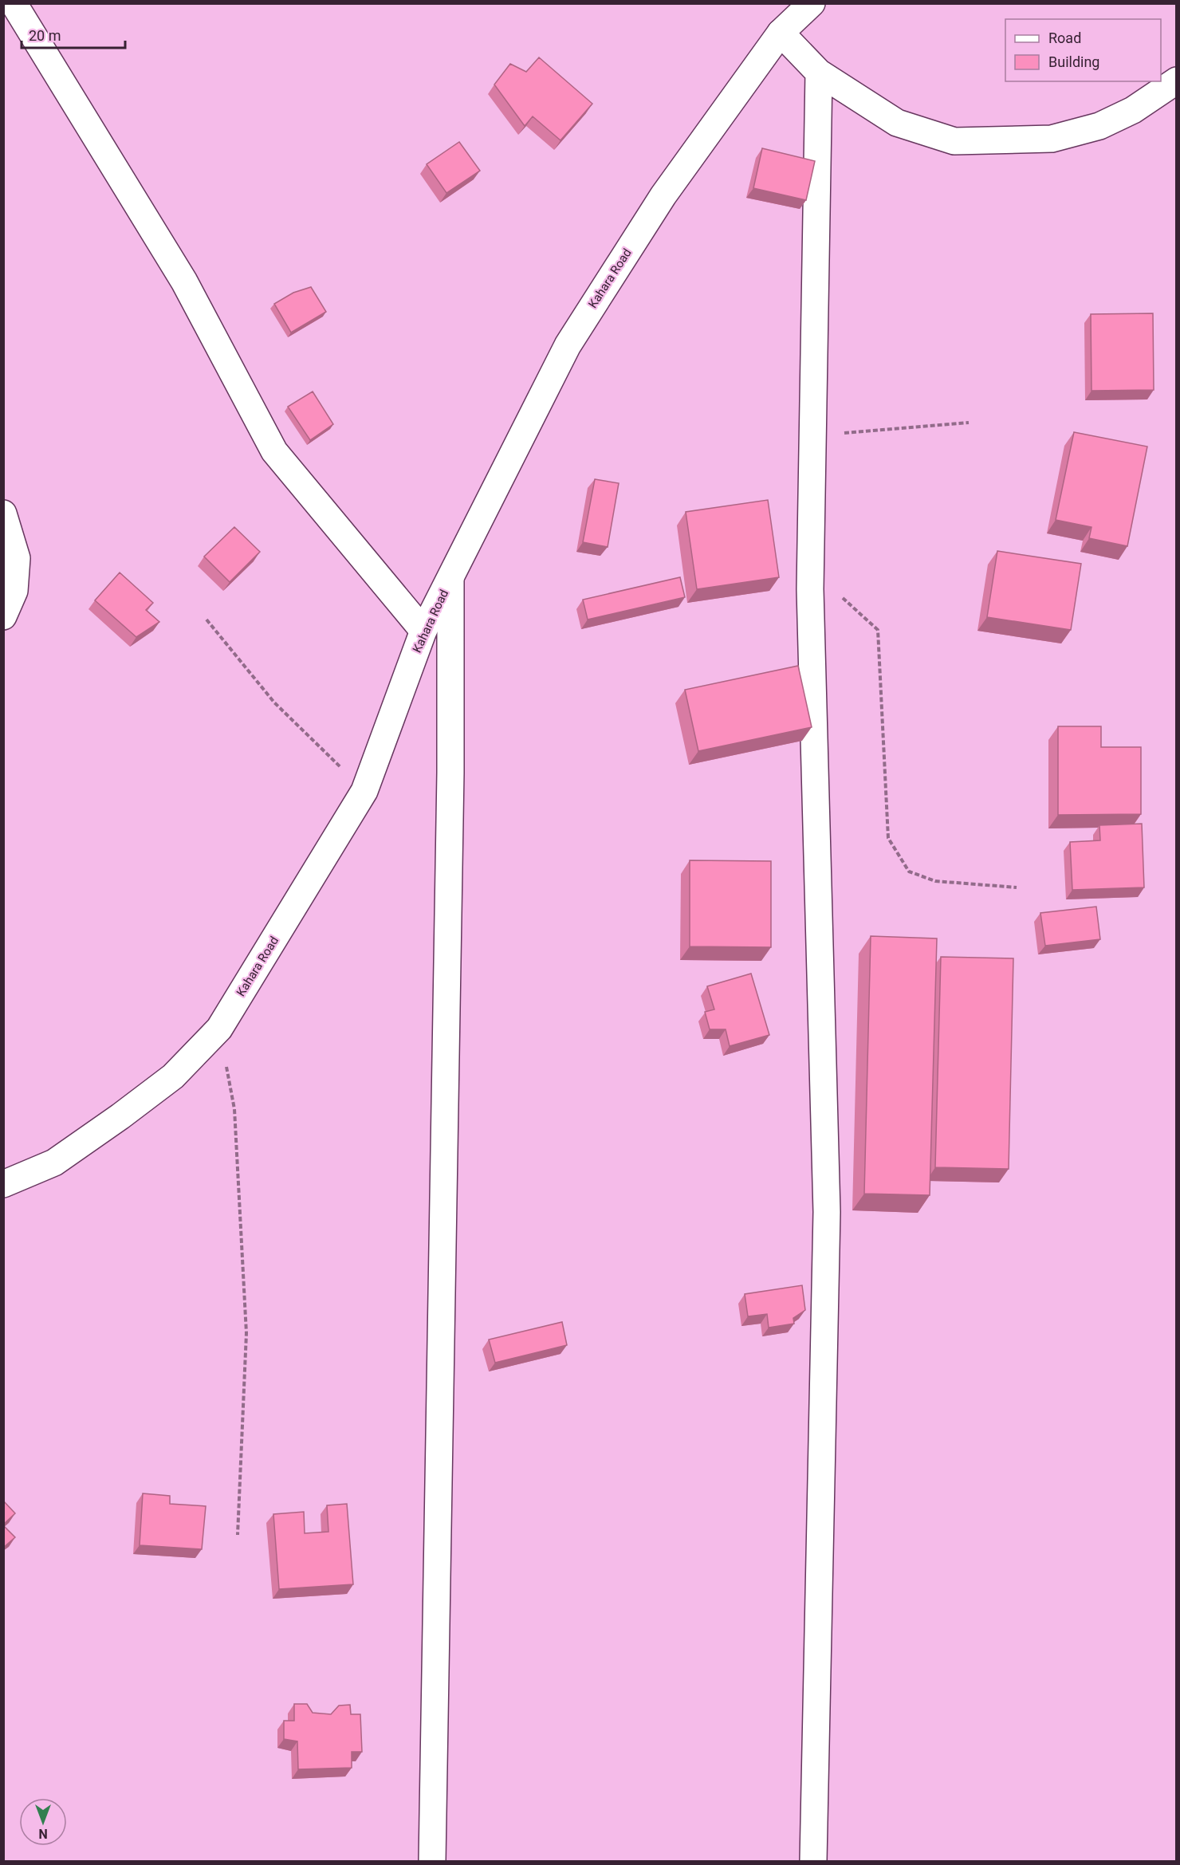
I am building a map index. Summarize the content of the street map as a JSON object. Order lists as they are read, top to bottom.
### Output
{
  "streets": {
    "street": ["Kahara Road"]
  },
  "legend": ["Road", "Building"],
  "scale_bar": "20 m",
  "north": "bottom"
}
